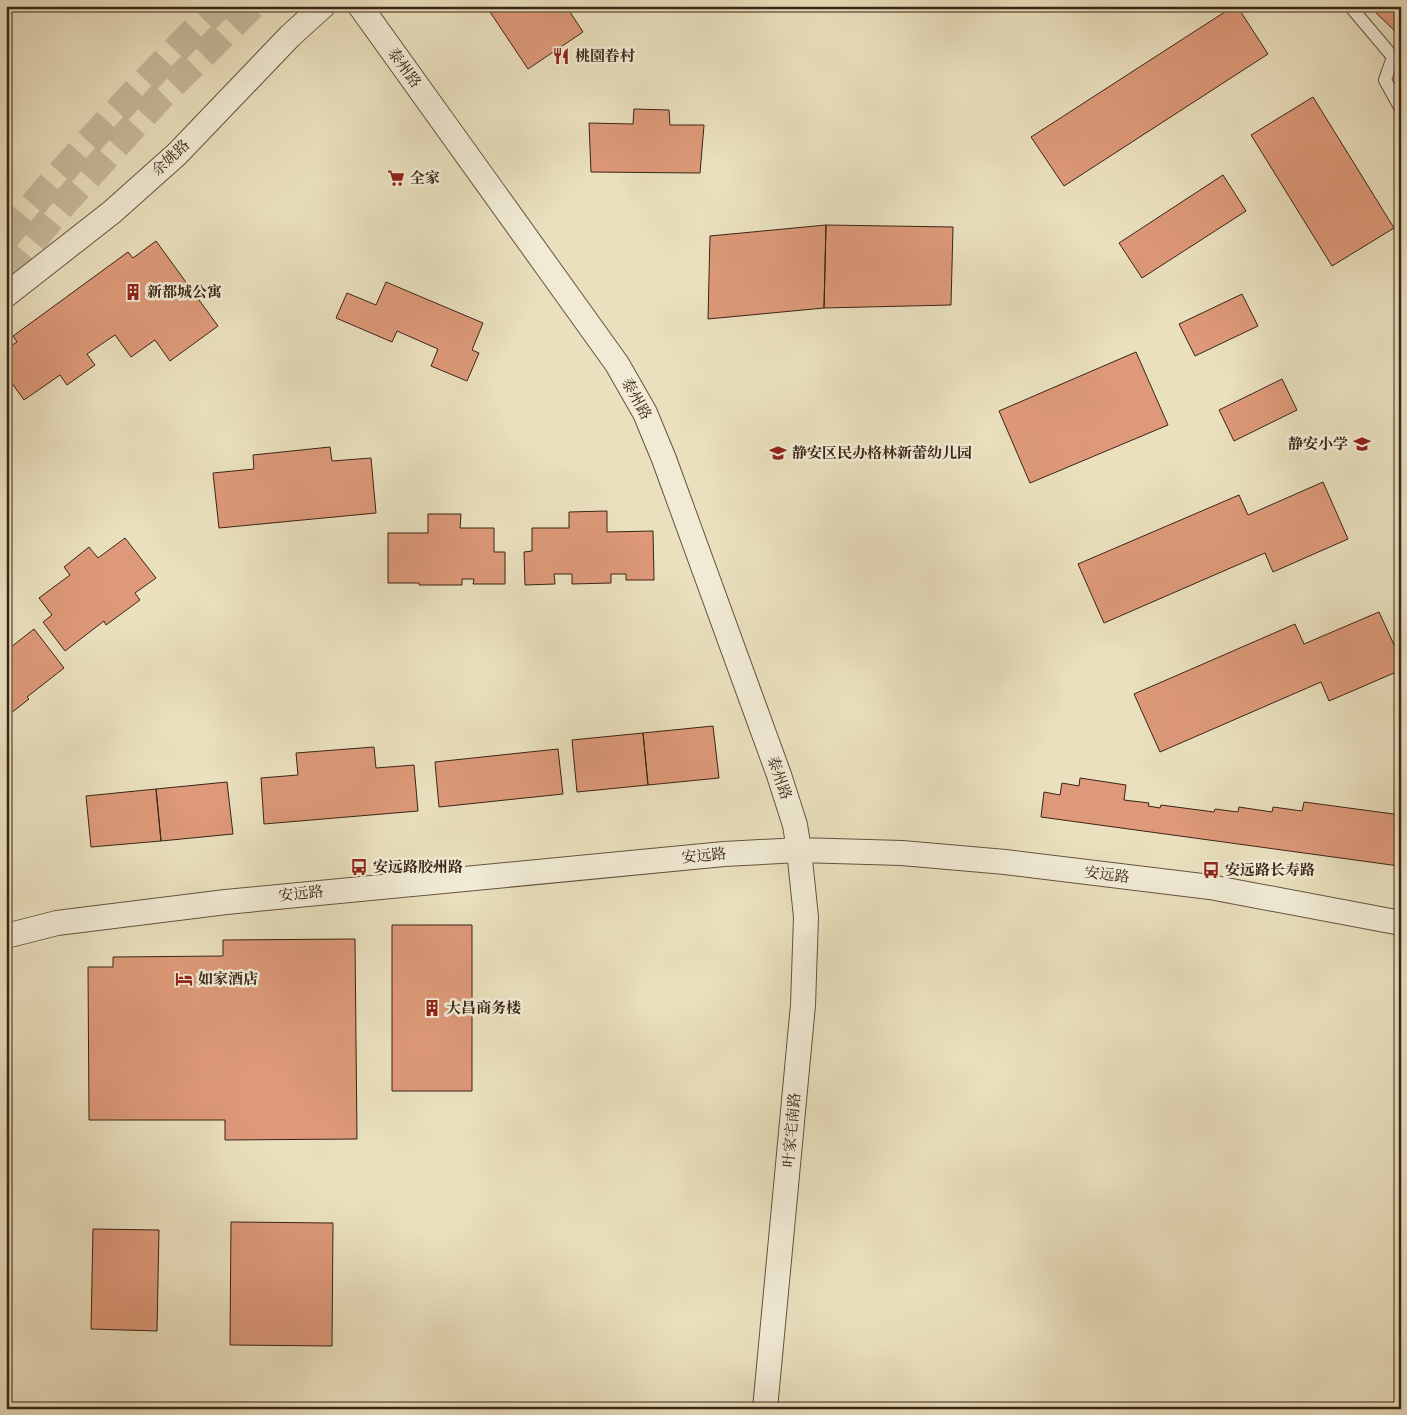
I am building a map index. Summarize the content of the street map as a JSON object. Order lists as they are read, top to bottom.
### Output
{
  "streets": {
    "street": [
      "泰州路",
      "余姚路",
      "安远路",
      "叶家宅南路"
    ]
  },
  "crossings": [
    ["泰州路", "安远路"],
    ["泰州路", "叶家宅南路"],
    ["安远路", "叶家宅南路"]
  ],
  "places": {
    "restaurant": ["桃園眷村"],
    "supermarket": ["全家"],
    "building": ["新都城公寓", "大昌商务楼"],
    "school or university": ["静安小学", "静安区民办格林新蕾幼儿园"],
    "bus stop": ["安远路胶州路", "安远路长寿路"],
    "hotel": ["如家酒店"]
  }
}
